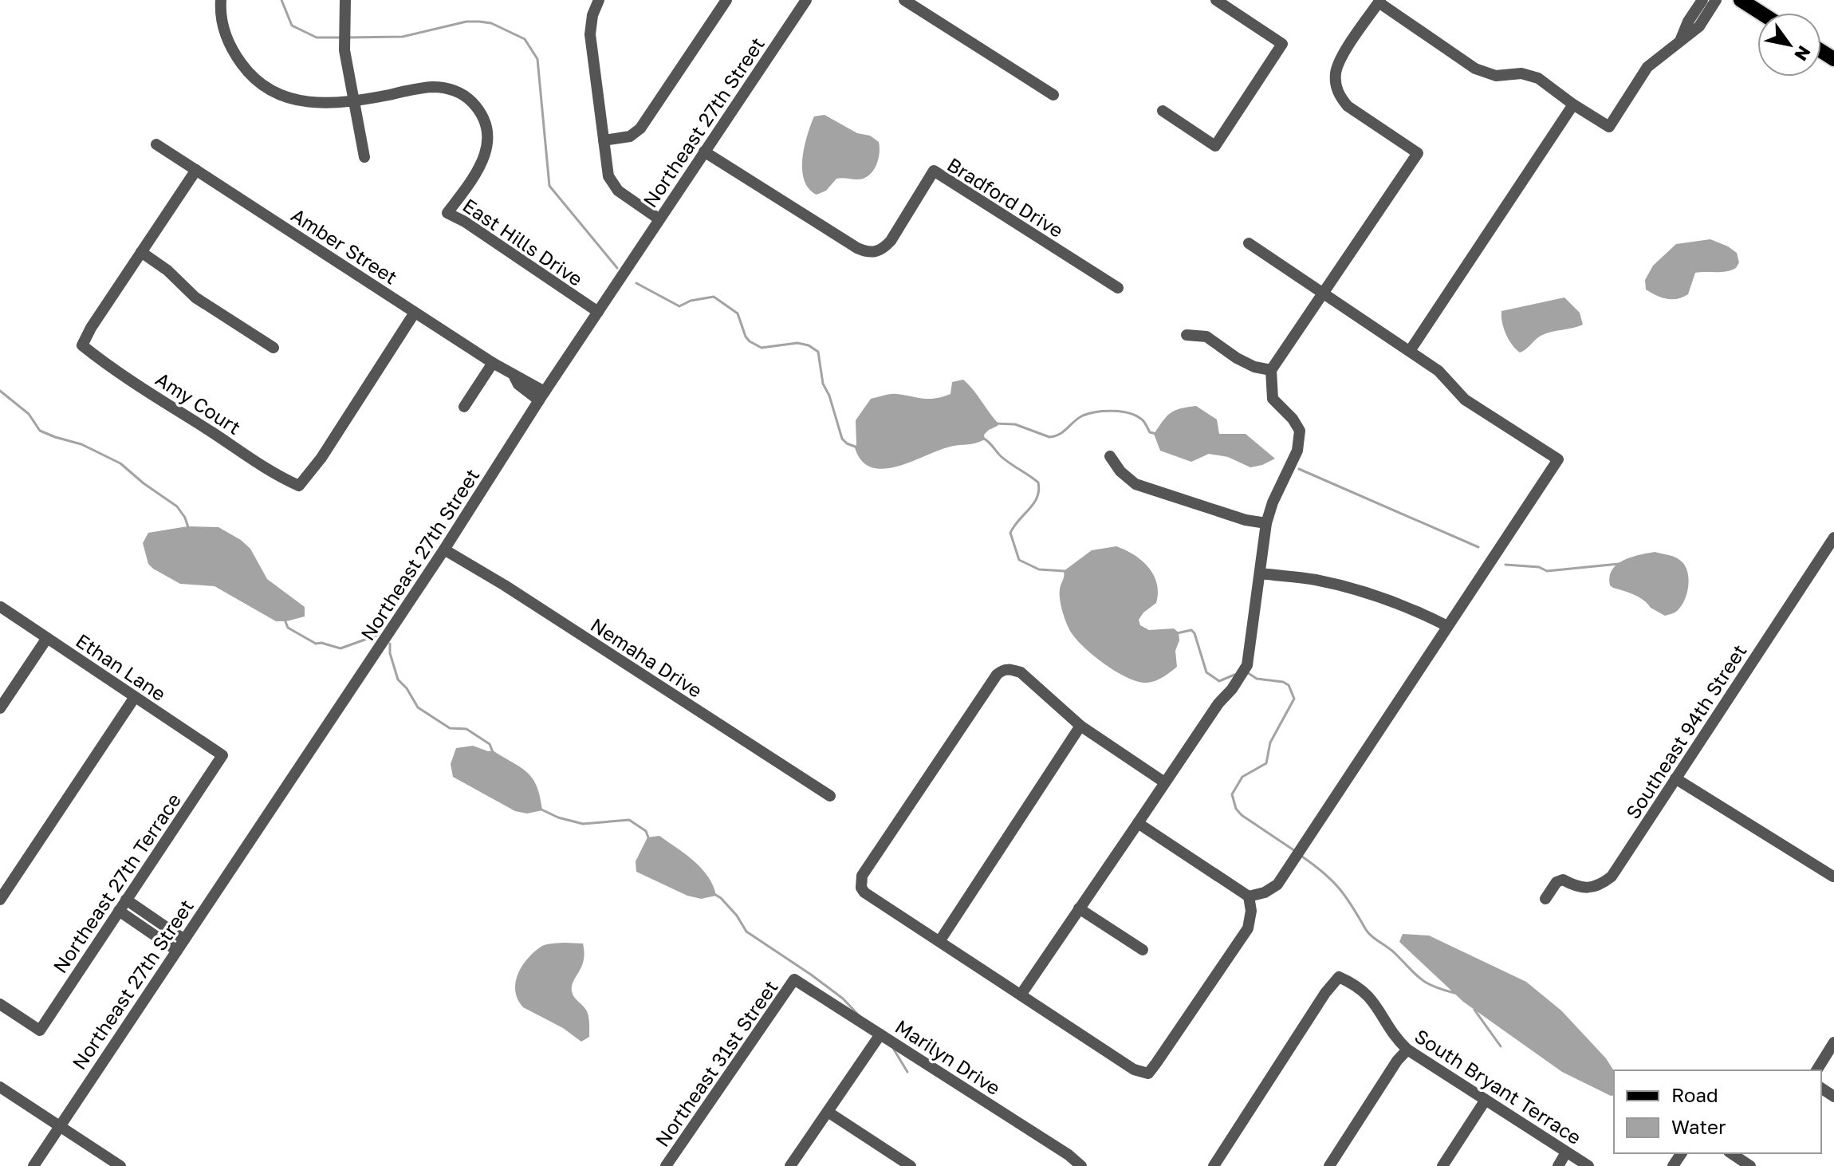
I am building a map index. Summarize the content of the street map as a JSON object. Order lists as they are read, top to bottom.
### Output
{
  "streets": {
    "street": [
      "Northeast 27th Street",
      "Bradford Drive",
      "East Hills Drive",
      "Amber Street",
      "Amy Court",
      "Nemaha Drive",
      "Ethan Lane",
      "Southeast 94th Street",
      "Northeast 27th Terrace",
      "Marilyn Drive",
      "Northeast 31st Street",
      "South Bryant Terrace"
    ]
  },
  "crossings": [
    ["Northeast 27th Street", "Bradford Drive"],
    ["Northeast 27th Street", "East Hills Drive"],
    ["Northeast 27th Street", "Amber Street"],
    ["Northeast 27th Street", "Nemaha Drive"],
    ["Amber Street", "Amy Court"],
    ["Ethan Lane", "Northeast 27th Terrace"],
    ["Marilyn Drive", "Northeast 31st Street"]
  ],
  "legend": ["Road", "Water"],
  "north": "bottom right"
}
